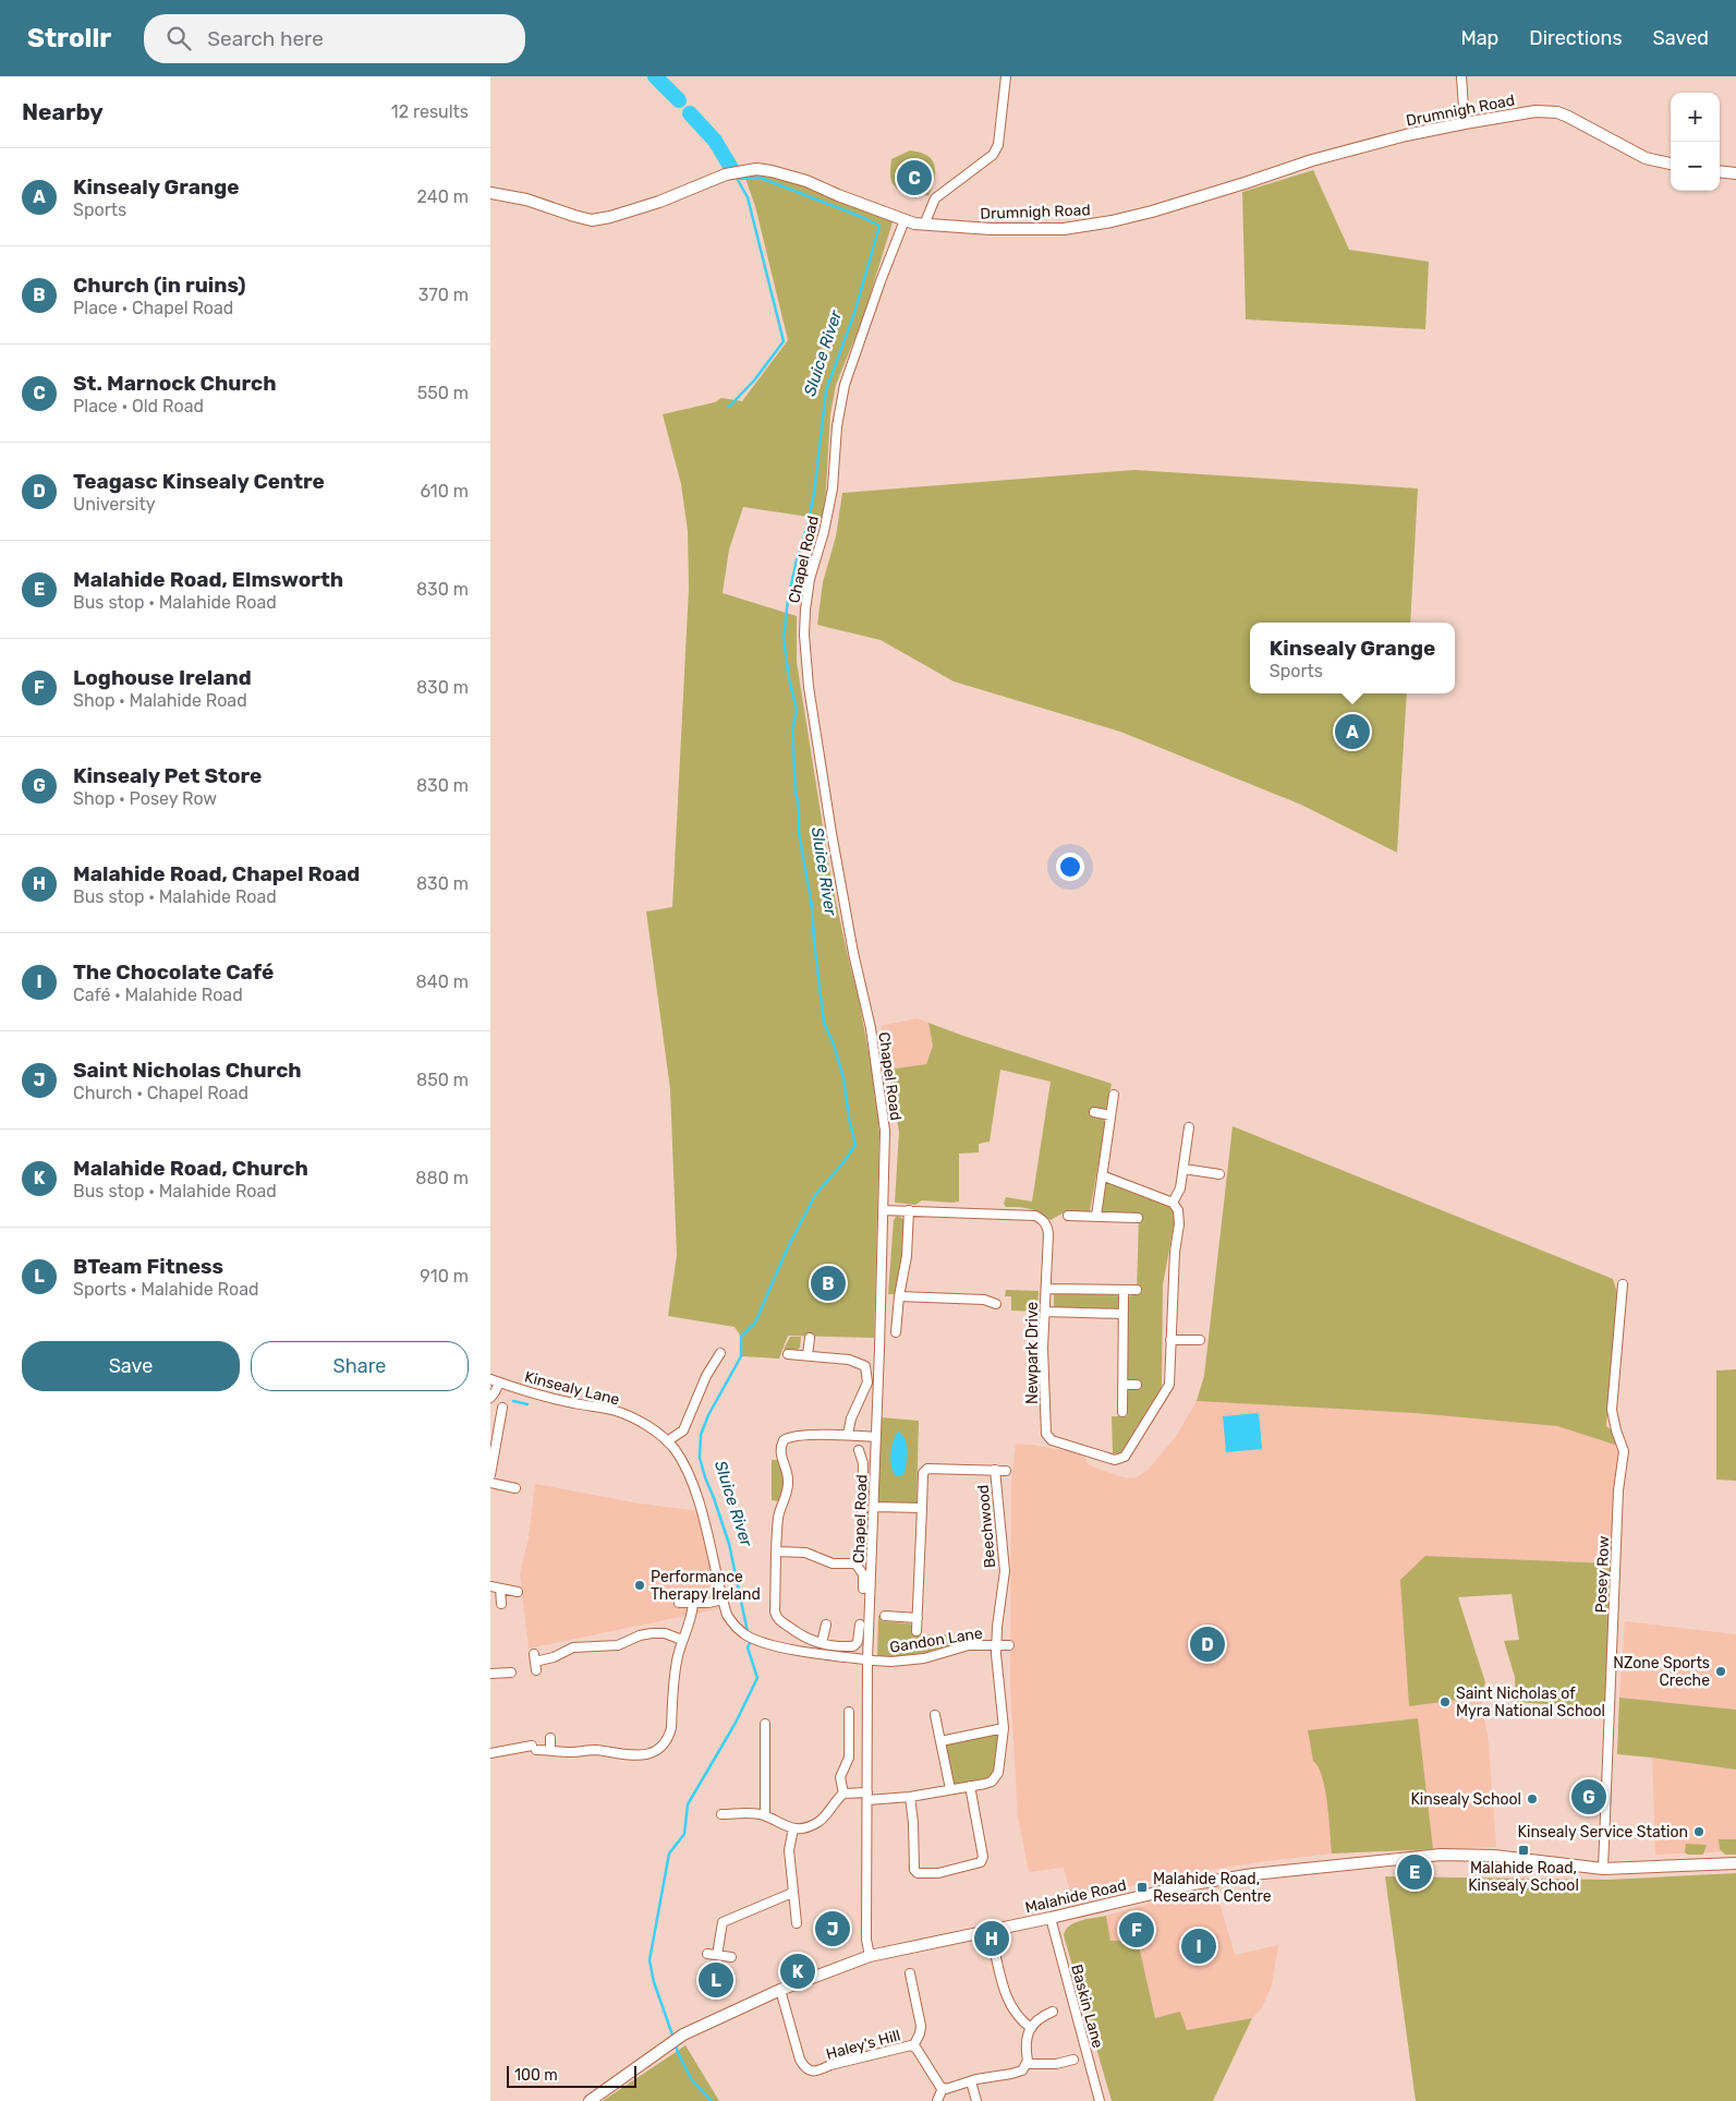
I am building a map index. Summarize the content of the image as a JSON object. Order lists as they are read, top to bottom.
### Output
{
  "streets": {
    "main road": ["Drumnigh Road", "Malahide Road"],
    "street": [
      "Chapel Road",
      "Newpark Drive",
      "Kinsealy Lane",
      "Beechwood",
      "Posey Row",
      "Gandon Lane",
      "Baskin Lane",
      "Haley's Hill"
    ]
  },
  "crossings": [
    ["Drumnigh Road", "Chapel Road"],
    ["Chapel Road", "Newpark Drive"],
    ["Chapel Road", "Kinsealy Lane"],
    ["Chapel Road", "Gandon Lane"],
    ["Chapel Road", "Malahide Road"],
    ["Kinsealy Lane", "Gandon Lane"],
    ["Beechwood", "Gandon Lane"],
    ["Posey Row", "Malahide Road"],
    ["Malahide Road", "Baskin Lane"],
    ["Malahide Road", "Haley's Hill"]
  ],
  "water": ["Sluice River"],
  "places": {
    "other": [
      "Performance Therapy Ireland",
      "NZone Sports Creche",
      "Saint Nicholas of Myra National School",
      "Kinsealy School",
      "Kinsealy Service Station"
    ],
    "transit": ["Malahide Road, Kinsealy School", "Malahide Road, Research Centre"]
  },
  "scale_bar": "100 m",
  "page": {
    "header": "Strollr",
    "search": "Search here",
    "nav": ["Map", "Directions", "Saved"],
    "heading": ["Nearby", "12 results"],
    "map_buttons": ["+", "−"],
    "list": [
      {
        "mark": "A",
        "name": "Kinsealy Grange",
        "note": "Sports",
        "value": "240 m"
      },
      {
        "mark": "B",
        "name": "Church (in ruins)",
        "note": "Place · Chapel Road",
        "value": "370 m"
      },
      {
        "mark": "C",
        "name": "St. Marnock Church",
        "note": "Place · Old Road",
        "value": "550 m"
      },
      {
        "mark": "D",
        "name": "Teagasc Kinsealy Centre",
        "note": "University",
        "value": "610 m"
      },
      {
        "mark": "E",
        "name": "Malahide Road, Elmsworth",
        "note": "Bus stop · Malahide Road",
        "value": "830 m"
      },
      {
        "mark": "F",
        "name": "Loghouse Ireland",
        "note": "Shop · Malahide Road",
        "value": "830 m"
      },
      {
        "mark": "G",
        "name": "Kinsealy Pet Store",
        "note": "Shop · Posey Row",
        "value": "830 m"
      },
      {
        "mark": "H",
        "name": "Malahide Road, Chapel Road",
        "note": "Bus stop · Malahide Road",
        "value": "830 m"
      },
      {
        "mark": "I",
        "name": "The Chocolate Café",
        "note": "Café · Malahide Road",
        "value": "840 m"
      },
      {
        "mark": "J",
        "name": "Saint Nicholas Church",
        "note": "Church · Chapel Road",
        "value": "850 m"
      },
      {
        "mark": "K",
        "name": "Malahide Road, Church",
        "note": "Bus stop · Malahide Road",
        "value": "880 m"
      },
      {
        "mark": "L",
        "name": "BTeam Fitness",
        "note": "Sports · Malahide Road",
        "value": "910 m"
      }
    ],
    "pins": [
      "C",
      "A",
      "B",
      "D",
      "G",
      "E",
      "J",
      "F",
      "H",
      "I",
      "K",
      "L"
    ],
    "popup": ["Kinsealy Grange", "Sports"],
    "buttons": ["Save", "Share"],
    "scale": "100 m"
  }
}
